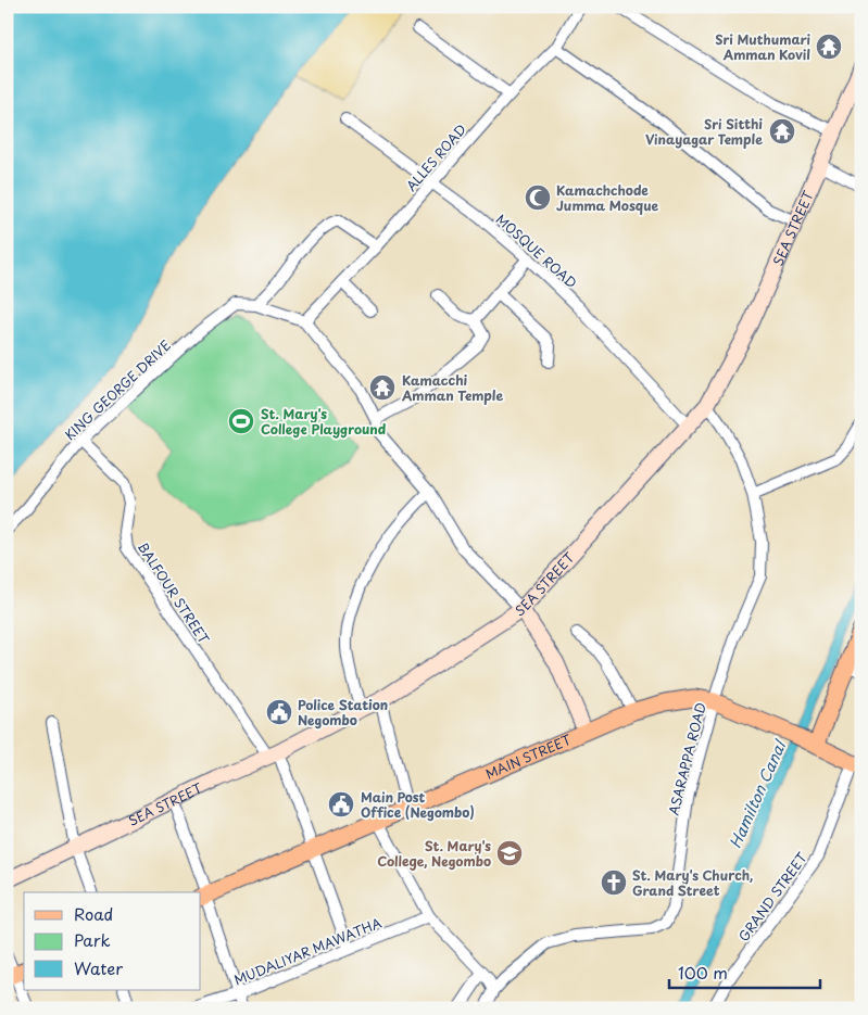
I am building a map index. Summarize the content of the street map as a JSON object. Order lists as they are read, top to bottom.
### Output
{
  "streets": {
    "main road": ["MAIN STREET"],
    "street": [
      "ALLES ROAD",
      "SEA STREET",
      "MOSQUE ROAD",
      "KING GEORGE DRIVE",
      "BALFOUR STREET",
      "ASARAPPA ROAD",
      "GRAND STREET",
      "MUDALIYAR MAWATHA"
    ]
  },
  "crossings": [
    ["ALLES ROAD", "MOSQUE ROAD"],
    ["SEA STREET", "MOSQUE ROAD"],
    ["SEA STREET", "BALFOUR STREET"],
    ["SEA STREET", "ASARAPPA ROAD"],
    ["KING GEORGE DRIVE", "BALFOUR STREET"],
    ["BALFOUR STREET", "MAIN STREET"],
    ["BALFOUR STREET", "MUDALIYAR MAWATHA"],
    ["MAIN STREET", "ASARAPPA ROAD"],
    ["MAIN STREET", "GRAND STREET"]
  ],
  "water": ["Hamilton Canal"],
  "places": {
    "temple": ["Sri Muthumari Amman Kovil", "Sri Sitthi Vinayagar Temple", "Kamacchi Amman Temple"],
    "mosque": ["Kamachchode Jumma Mosque"],
    "sports": ["St. Mary's College Playground"],
    "public building": ["Police Station Negombo", "Main Post Office (Negombo)"],
    "school or university": ["St. Mary's College, Negombo"],
    "church": ["St. Mary's Church, Grand Street"]
  },
  "legend": ["Road", "Park", "Water"],
  "scale_bar": "100 m"
}
